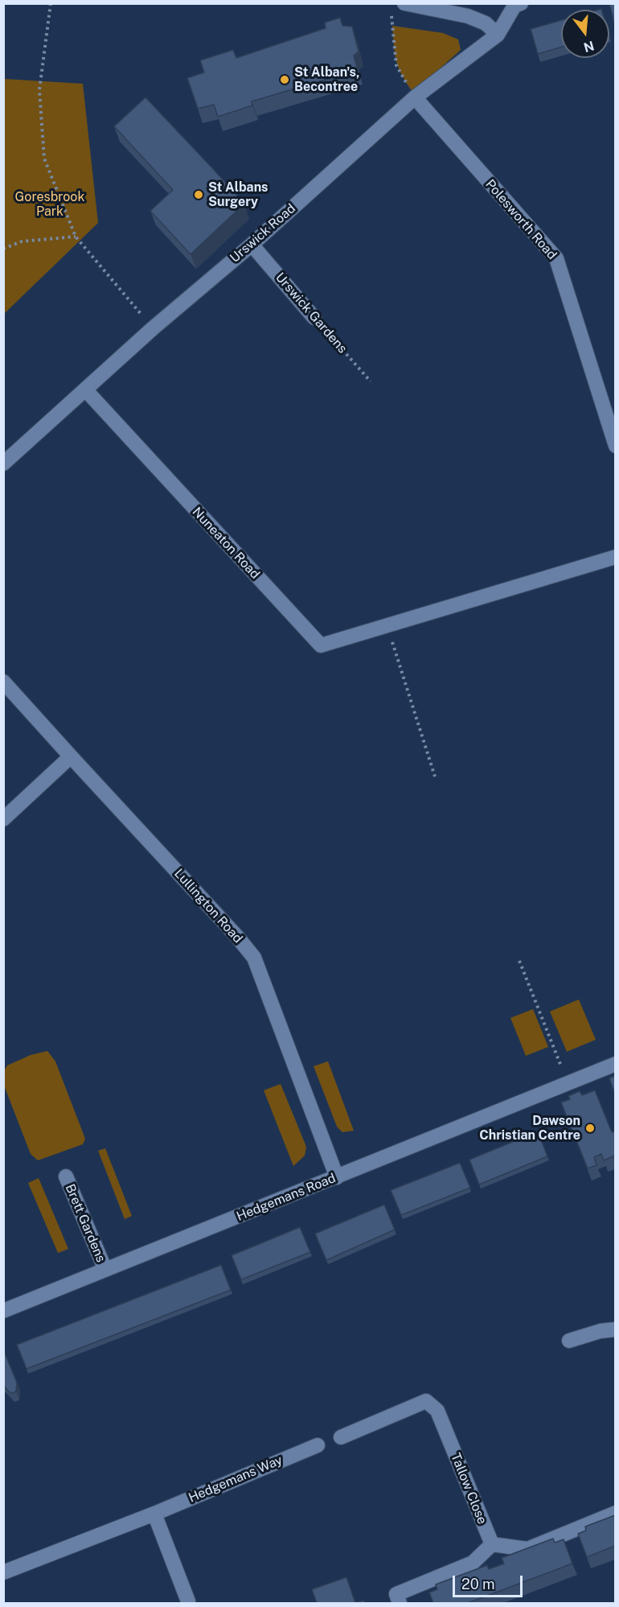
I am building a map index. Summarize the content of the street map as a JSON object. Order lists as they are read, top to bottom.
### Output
{
  "streets": {
    "street": [
      "Polesworth Road",
      "Urswick Road",
      "Urswick Gardens",
      "Nuneaton Road",
      "Lullington Road",
      "Hedgemans Road",
      "Brett Gardens",
      "Hedgemans Way",
      "Tallow Close"
    ]
  },
  "crossings": [
    ["Polesworth Road", "Urswick Road"],
    ["Urswick Road", "Urswick Gardens"],
    ["Urswick Road", "Nuneaton Road"],
    ["Lullington Road", "Hedgemans Road"],
    ["Hedgemans Road", "Brett Gardens"]
  ],
  "parks": ["Goresbrook Park"],
  "places": ["St Alban's, Becontree", "St Albans Surgery", "Dawson Christian Centre"],
  "scale_bar": "20 m",
  "north": "bottom"
}
